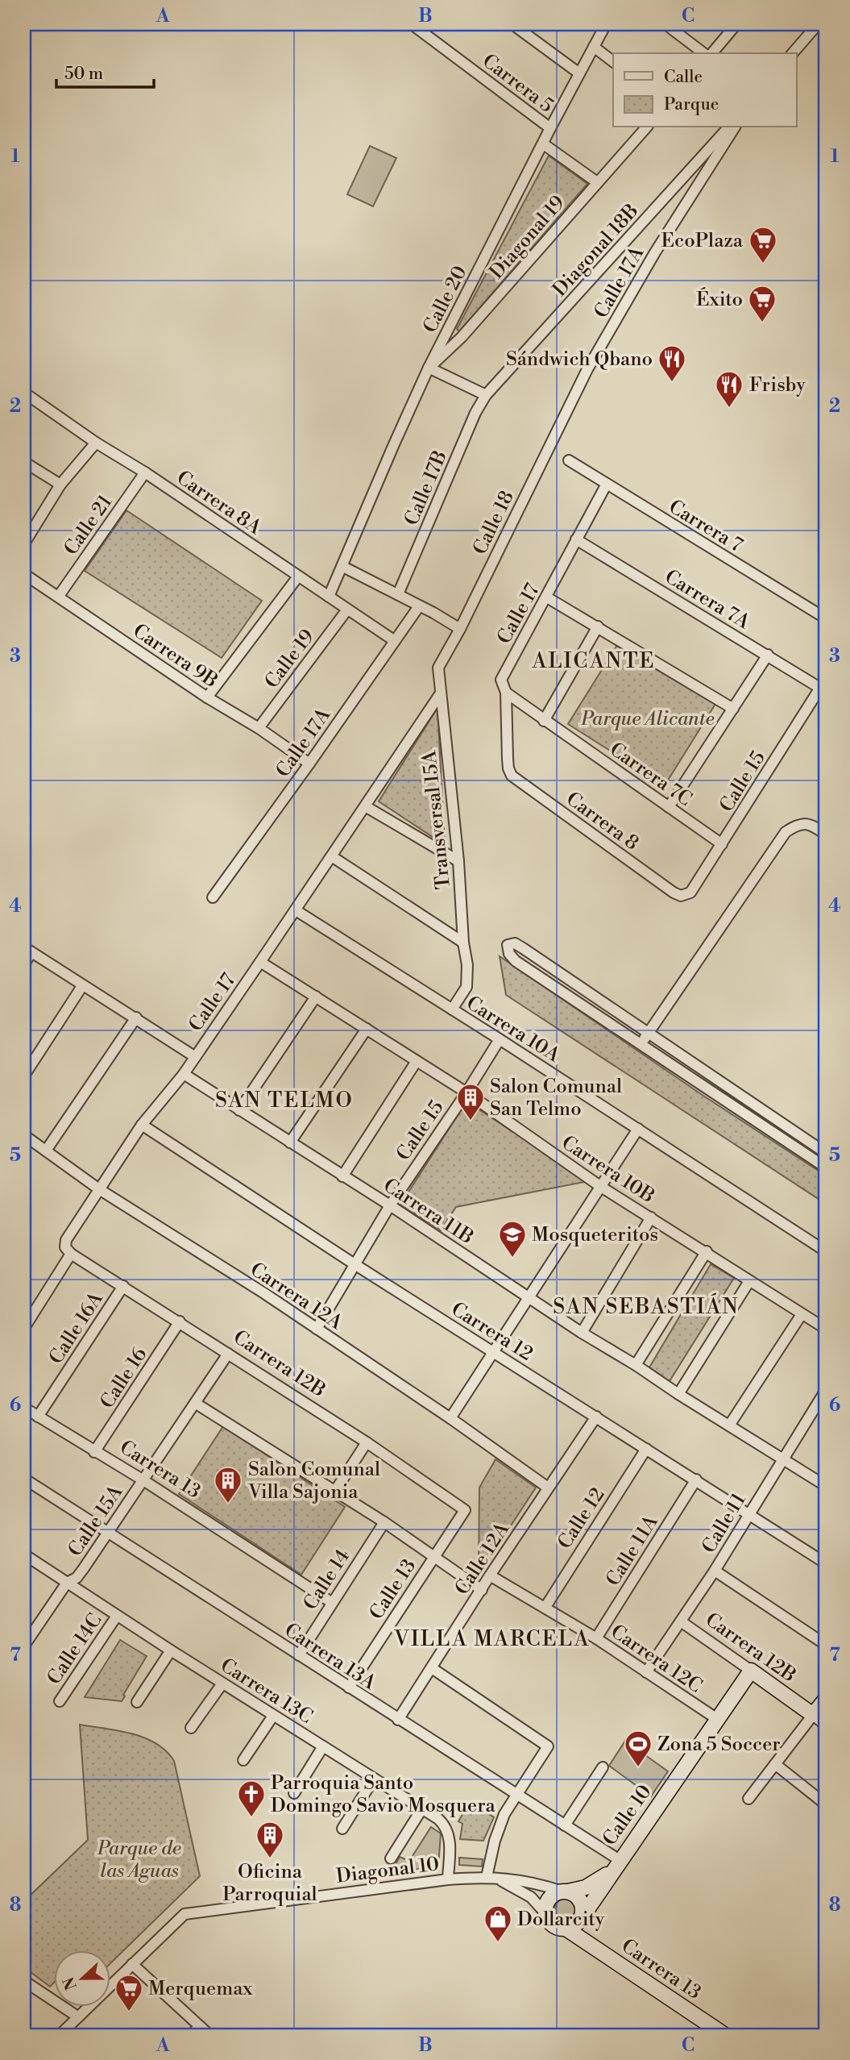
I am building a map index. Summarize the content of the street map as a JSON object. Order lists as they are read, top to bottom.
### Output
{
  "streets": {
    "street": [
      "Carrera 5",
      "Diagonal 19",
      "Diagonal 18B",
      "Calle 17A",
      "Calle 20",
      "Calle 17B",
      "Carrera 8A",
      "Calle 18",
      "Calle 21",
      "Carrera 7",
      "Carrera 7A",
      "Calle 17",
      "Carrera 9B",
      "Calle 19",
      "Carrera 7C",
      "Calle 15",
      "Transversal 15A",
      "Carrera 8",
      "Carrera 10A",
      "Carrera 10B",
      "Carrera 11B",
      "Carrera 12A",
      "Calle 16A",
      "Carrera 12",
      "Carrera 12B",
      "Calle 16",
      "Carrera 13",
      "Calle 12",
      "Calle 15A",
      "Calle 11",
      "Calle 11A",
      "Calle 12A",
      "Calle 14",
      "Calle 13",
      "Calle 14C",
      "Carrera 13A",
      "Carrera 12C",
      "Carrera 13C",
      "Calle 10",
      "Diagonal 10"
    ]
  },
  "crossings": [
    ["Carrera 5", "Diagonal 19"],
    ["Carrera 5", "Calle 20"],
    ["Diagonal 19", "Calle 20"],
    ["Diagonal 18B", "Calle 17B"],
    ["Calle 17A", "Carrera 8A"],
    ["Calle 17A", "Calle 18"],
    ["Calle 17A", "Carrera 9B"],
    ["Calle 20", "Carrera 8A"],
    ["Carrera 8A", "Calle 21"],
    ["Carrera 8A", "Calle 19"],
    ["Calle 18", "Transversal 15A"],
    ["Calle 21", "Carrera 9B"],
    ["Carrera 7", "Calle 17"],
    ["Carrera 7A", "Calle 17"],
    ["Carrera 7A", "Calle 15"],
    ["Calle 17", "Carrera 7C"],
    ["Calle 17", "Transversal 15A"],
    ["Calle 17", "Carrera 8"],
    ["Calle 17", "Carrera 10A"],
    ["Calle 17", "Carrera 10B"],
    ["Calle 17", "Carrera 11B"],
    ["Calle 17", "Carrera 12A"],
    ["Calle 17", "Carrera 12"],
    ["Calle 17", "Carrera 12B"],
    ["Carrera 9B", "Calle 19"],
    ["Carrera 7C", "Calle 15"],
    ["Calle 15", "Carrera 8"],
    ["Calle 15", "Carrera 10A"],
    ["Calle 15", "Carrera 10B"],
    ["Calle 15", "Carrera 11B"],
    ["Calle 15", "Carrera 12A"],
    ["Calle 15", "Carrera 12"],
    ["Transversal 15A", "Carrera 10A"],
    ["Carrera 11B", "Calle 11"],
    ["Carrera 12A", "Calle 12A"],
    ["Calle 16A", "Carrera 12B"],
    ["Calle 16A", "Carrera 13"],
    ["Carrera 12", "Calle 12"],
    ["Carrera 12", "Calle 11"],
    ["Carrera 12", "Calle 11A"],
    ["Carrera 12", "Calle 12A"],
    ["Carrera 12B", "Calle 16"],
    ["Carrera 12B", "Calle 15A"],
    ["Carrera 12B", "Calle 11"],
    ["Carrera 12B", "Calle 13"],
    ["Carrera 12B", "Calle 10"],
    ["Calle 16", "Carrera 13"],
    ["Carrera 13", "Calle 15A"],
    ["Carrera 13", "Calle 14"],
    ["Carrera 13", "Calle 10"],
    ["Carrera 13", "Diagonal 10"],
    ["Calle 12", "Carrera 12C"],
    ["Calle 15A", "Carrera 13A"],
    ["Calle 15A", "Carrera 13C"],
    ["Calle 11", "Carrera 12C"],
    ["Calle 11A", "Carrera 12C"],
    ["Calle 12A", "Carrera 13A"],
    ["Calle 12A", "Carrera 12C"],
    ["Calle 14", "Carrera 13A"],
    ["Calle 13", "Carrera 13A"],
    ["Calle 14C", "Carrera 13C"],
    ["Carrera 13A", "Calle 10"],
    ["Carrera 12C", "Calle 10"],
    ["Carrera 13C", "Diagonal 10"],
    ["Calle 10", "Diagonal 10"]
  ],
  "districts": [
    "ALICANTE",
    "SAN TELMO",
    "SAN SEBASTIÁN",
    "VILLA MARCELA"
  ],
  "parks": ["Parque Alicante", "Parque de las Aguas"],
  "places": {
    "supermarket": ["EcoPlaza", "Éxito", "Merquemax"],
    "restaurant": ["Sándwich Qbano", "Frisby"],
    "building": ["Salon Comunal San Telmo", "Salon Comunal Villa Sajonia", "Oficina Parroquial"],
    "school or university": ["Mosqueteritos"],
    "sports": ["Zona 5 Soccer"],
    "church": ["Parroquia Santo Domingo Savio Mosquera"],
    "shop": ["Dollarcity"]
  },
  "legend": ["Calle", "Parque"],
  "scale_bar": "50 m",
  "north": "left",
  "grid": {
    "columns": ["A", "B", "C"],
    "rows": [
      "1",
      "2",
      "3",
      "4",
      "5",
      "6",
      "7",
      "8"
    ]
  }
}
